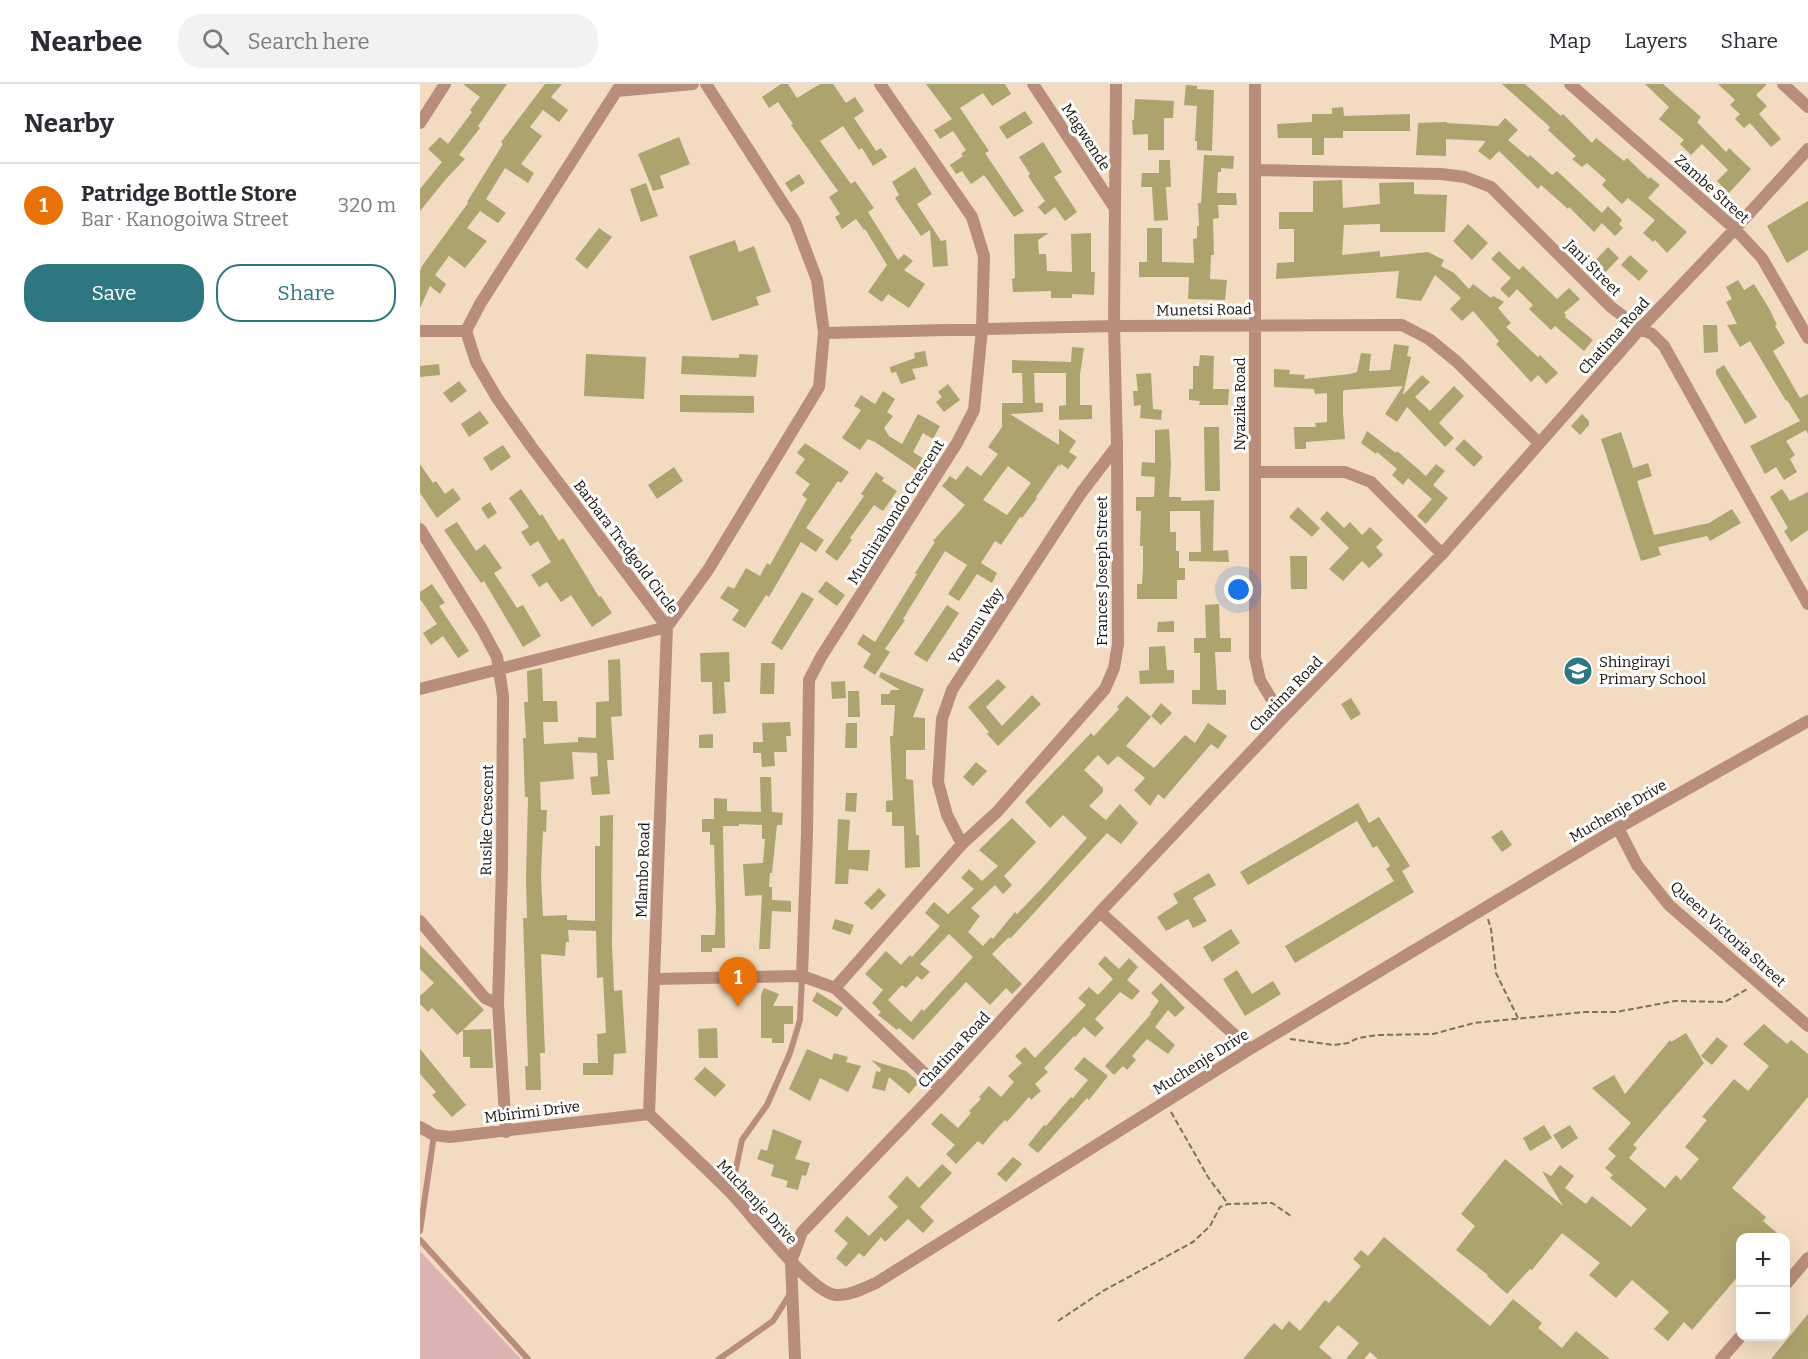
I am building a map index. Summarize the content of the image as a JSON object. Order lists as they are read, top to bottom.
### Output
{
  "streets": {
    "street": [
      "Magwende",
      "Zambe Street",
      "Jani Street",
      "Munetsi Road",
      "Chatima Road",
      "Nyazika Road",
      "Muchirahondo Crescent",
      "Barbara Tredgold Circle",
      "Frances Joseph Street",
      "Yotamu Way",
      "Muchenje Drive",
      "Rusike Crescent",
      "Mlambo Road",
      "Queen Victoria Street",
      "Mbirimi Drive"
    ]
  },
  "crossings": [
    ["Magwende", "Frances Joseph Street"],
    ["Zambe Street", "Chatima Road"],
    ["Jani Street", "Chatima Road"],
    ["Jani Street", "Nyazika Road"],
    ["Munetsi Road", "Chatima Road"],
    ["Munetsi Road", "Nyazika Road"],
    ["Munetsi Road", "Muchirahondo Crescent"],
    ["Munetsi Road", "Barbara Tredgold Circle"],
    ["Munetsi Road", "Frances Joseph Street"],
    ["Chatima Road", "Nyazika Road"],
    ["Chatima Road", "Muchenje Drive"],
    ["Barbara Tredgold Circle", "Mlambo Road"],
    ["Frances Joseph Street", "Yotamu Way"],
    ["Muchenje Drive", "Mlambo Road"],
    ["Muchenje Drive", "Queen Victoria Street"],
    ["Muchenje Drive", "Mbirimi Drive"],
    ["Rusike Crescent", "Mbirimi Drive"],
    ["Mlambo Road", "Mbirimi Drive"]
  ],
  "places": {
    "school or university": ["Shingirayi Primary School"]
  },
  "page": {
    "header": "Nearbee",
    "search": "Search here",
    "nav": ["Map", "Layers", "Share"],
    "heading": "Nearby",
    "list": [
      {
        "mark": "1",
        "name": "Patridge Bottle Store",
        "note": "Bar · Kanogoiwa Street",
        "value": "320 m"
      }
    ],
    "buttons": ["Save", "Share"],
    "pins": "1",
    "map_buttons": ["+", "−"]
  }
}
